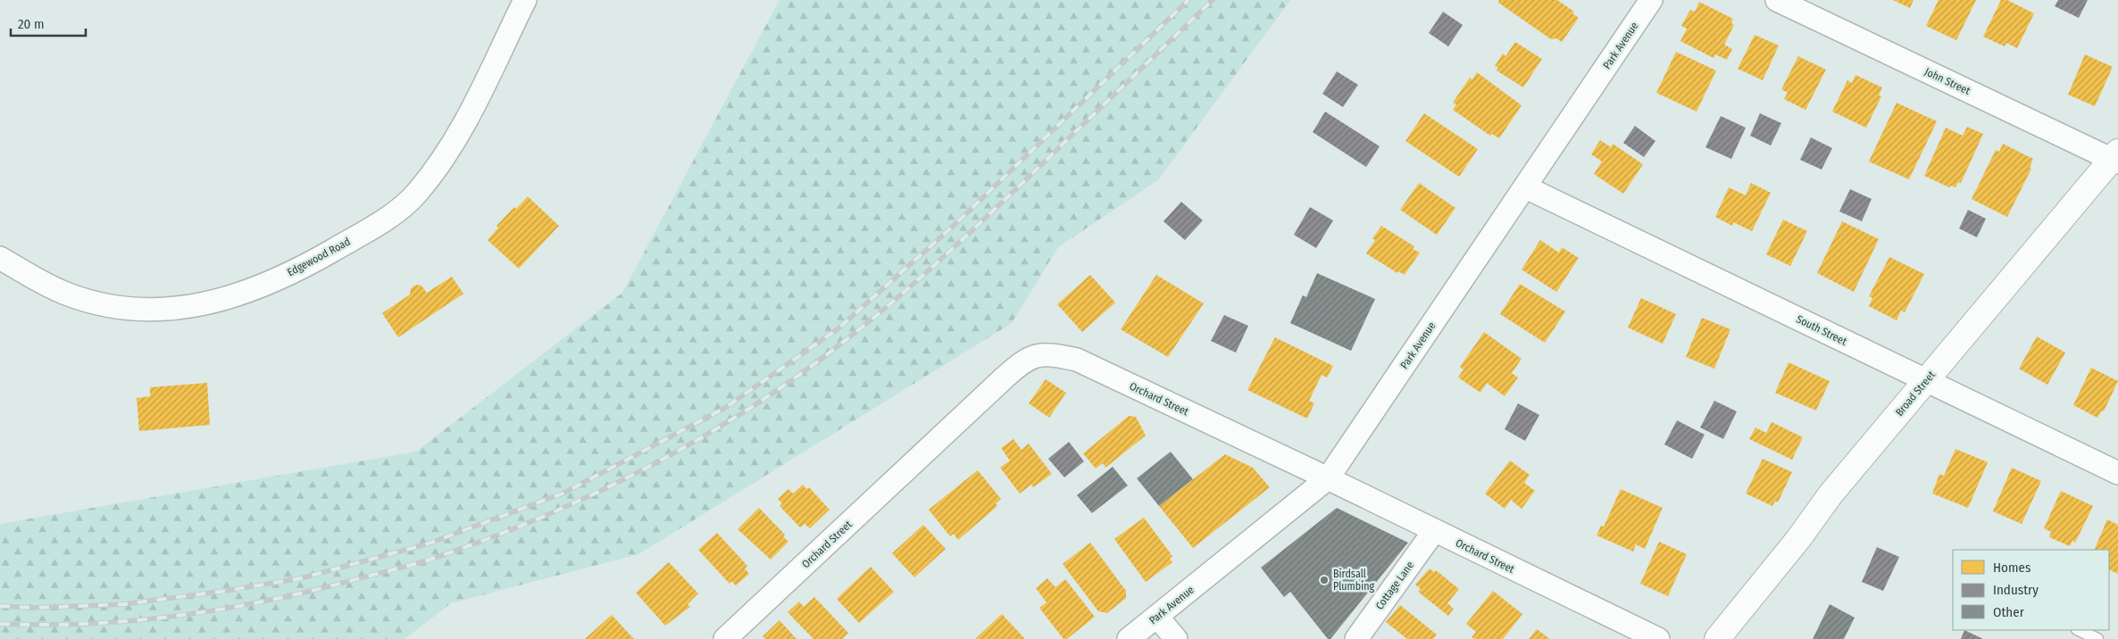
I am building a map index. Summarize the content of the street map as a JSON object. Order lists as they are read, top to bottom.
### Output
{
  "streets": {
    "main road": ["Broad Street"],
    "street": [
      "Park Avenue",
      "John Street",
      "Edgewood Road",
      "South Street",
      "Orchard Street",
      "Cottage Lane"
    ]
  },
  "crossings": [
    ["Park Avenue", "South Street"],
    ["Park Avenue", "Orchard Street"],
    ["John Street", "Broad Street"],
    ["South Street", "Broad Street"],
    ["Orchard Street", "Cottage Lane"]
  ],
  "places": ["Birdsall Plumbing"],
  "legend": ["Homes", "Industry", "Other"],
  "scale_bar": "20 m"
}
